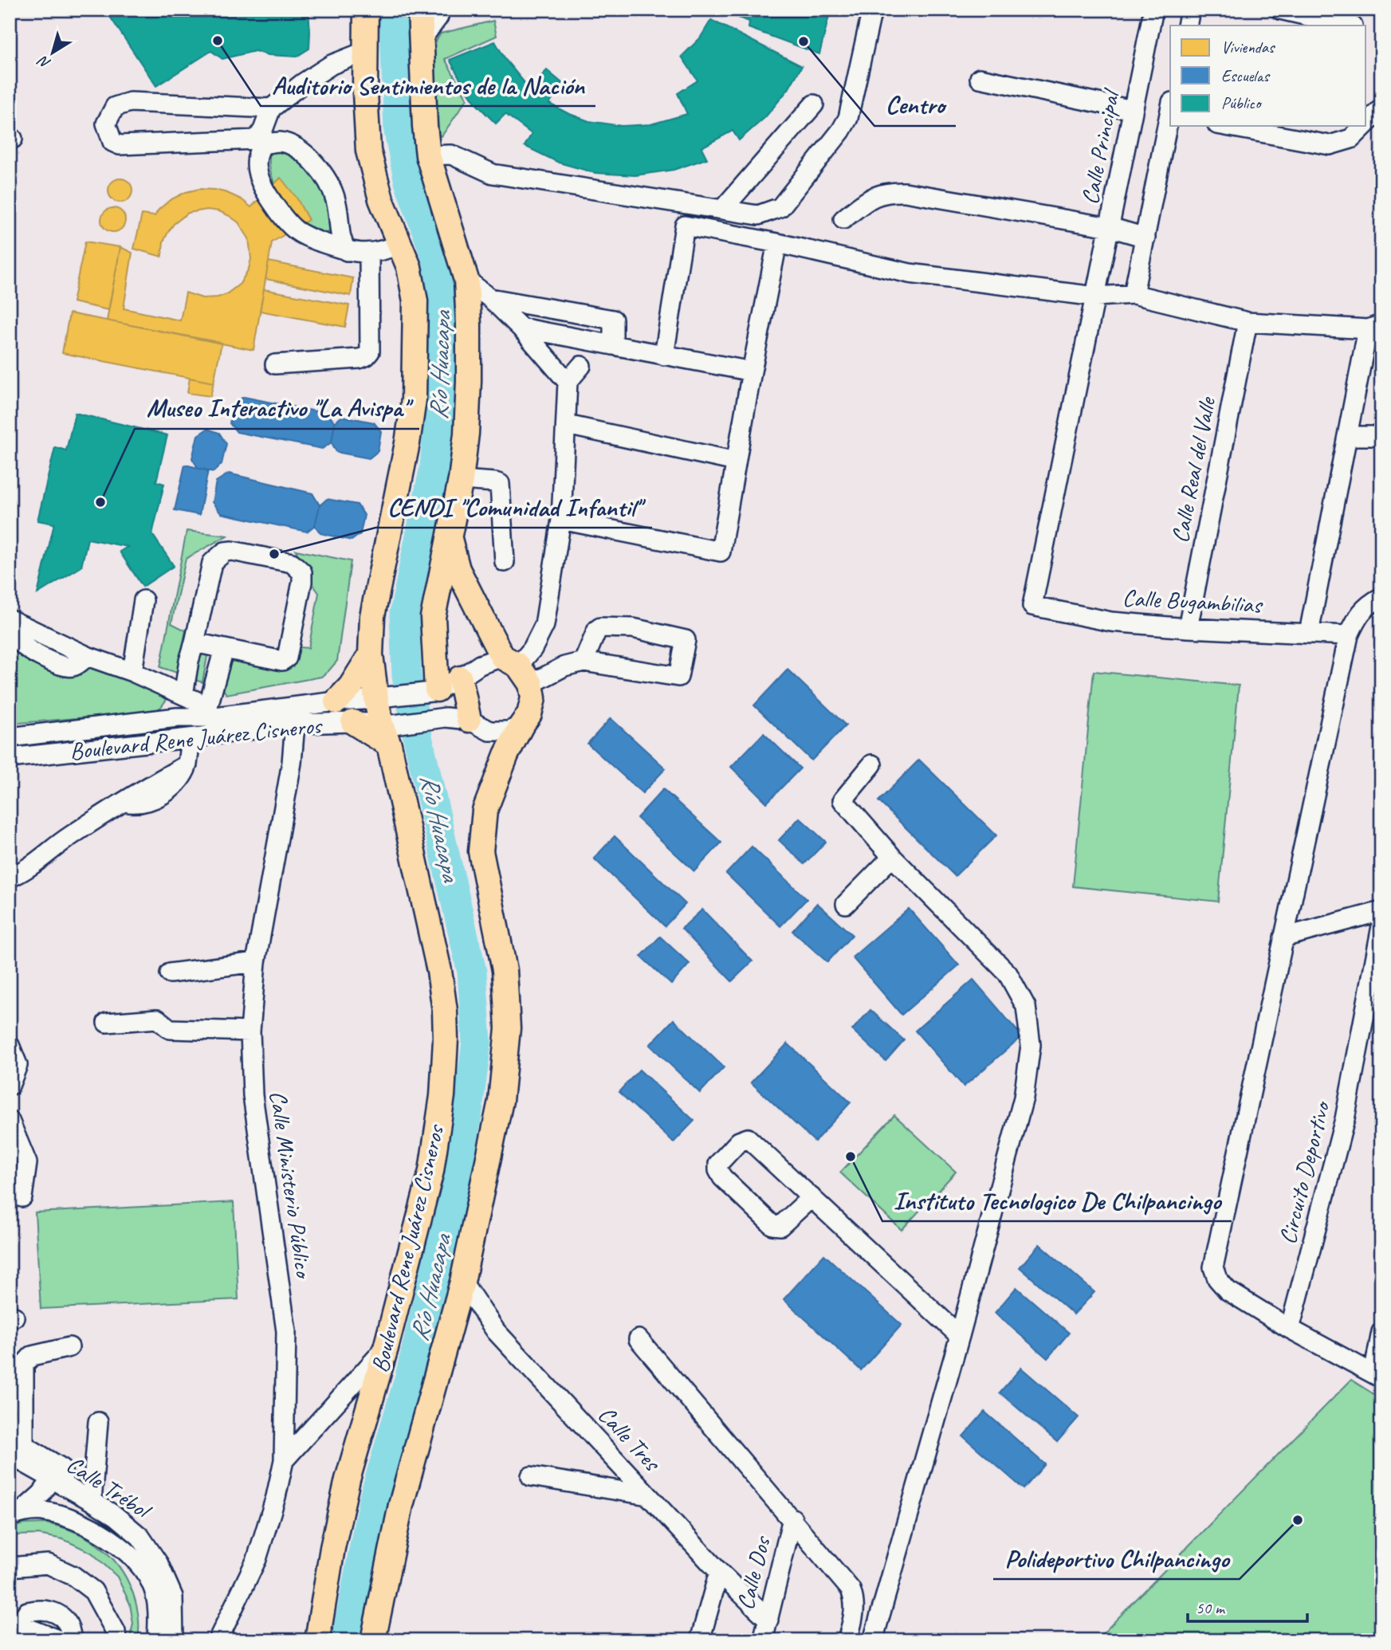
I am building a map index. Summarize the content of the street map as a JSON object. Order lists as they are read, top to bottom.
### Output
{
  "streets": {
    "main road": ["Boulevard Rene Juárez Cisneros"],
    "street": [
      "Calle Principal",
      "Calle Real del Valle",
      "Calle Bugambilias",
      "Circuito Deportivo",
      "Calle Ministerio Público",
      "Calle Tres",
      "Calle Trébol",
      "Calle Dos"
    ]
  },
  "crossings": [
    ["Calle Principal", "Calle Bugambilias"],
    ["Calle Real del Valle", "Calle Bugambilias"],
    ["Boulevard Rene Juárez Cisneros", "Calle Ministerio Público"],
    ["Calle Tres", "Calle Dos"]
  ],
  "water": ["Río Huacapa"],
  "places": [
    "Auditorio Sentimientos de la Nación",
    "Centro",
    "Museo Interactivo \"La Avispa\"",
    "CENDI \"Comunidad Infantil\"",
    "Instituto Tecnologico De Chilpancingo",
    "Polideportivo Chilpancingo"
  ],
  "legend": ["Viviendas", "Escuelas", "Público"],
  "scale_bar": "50 m",
  "north": "bottom left"
}
